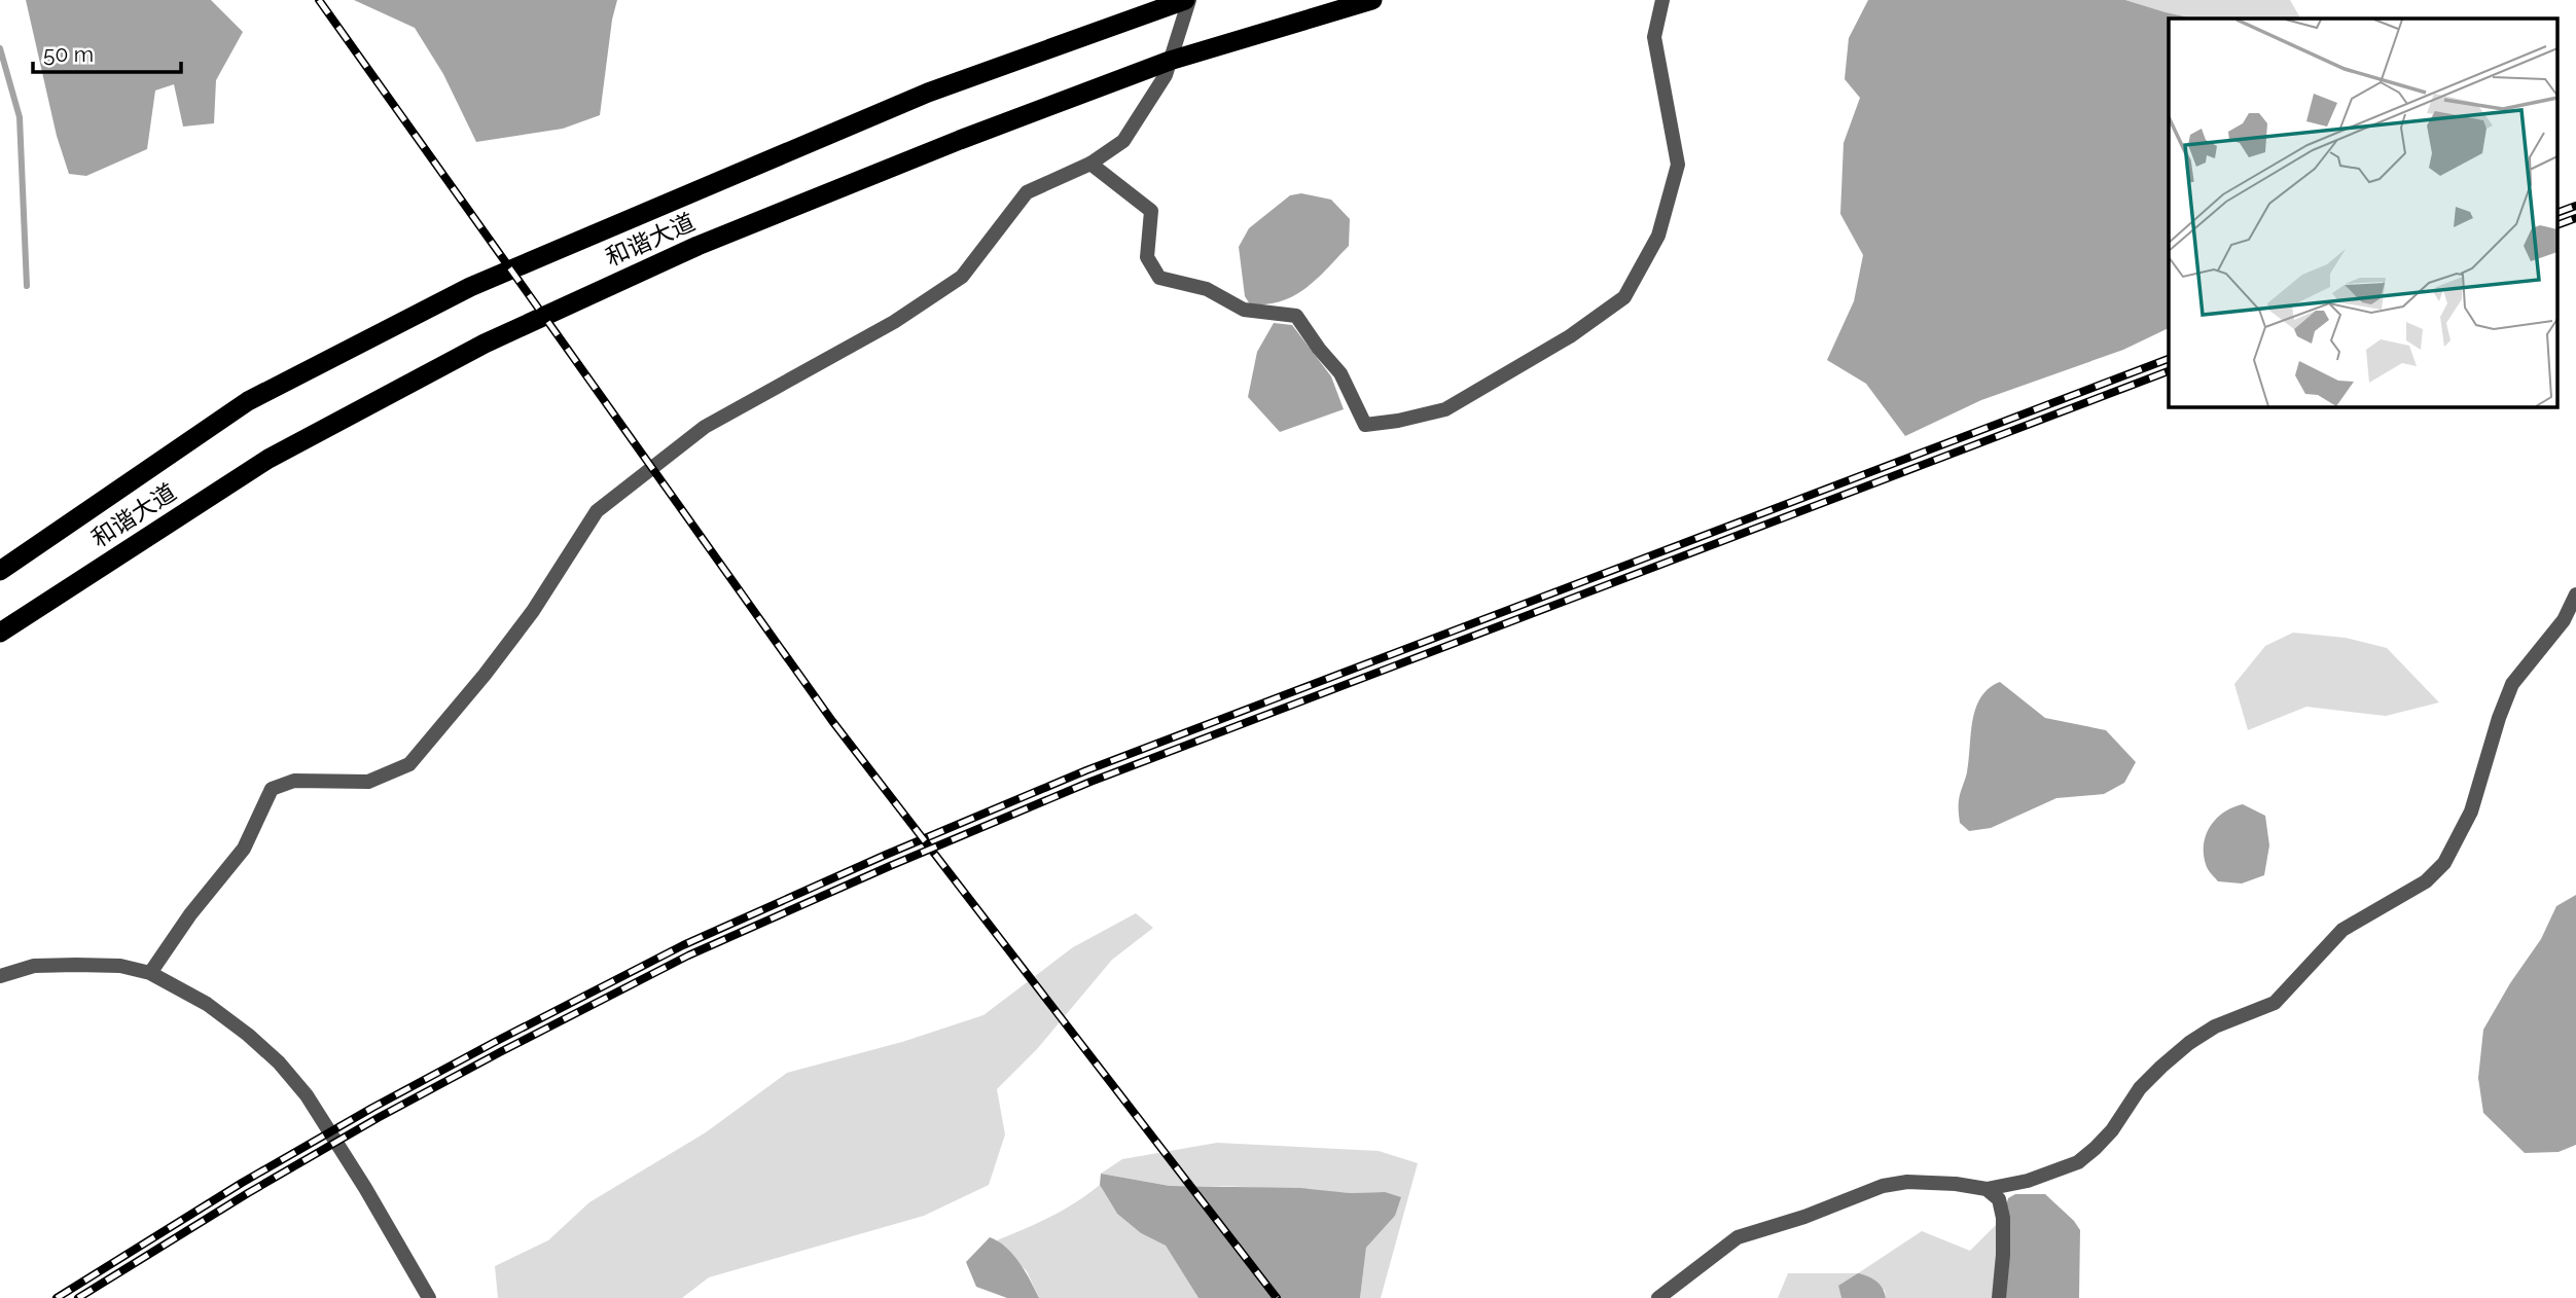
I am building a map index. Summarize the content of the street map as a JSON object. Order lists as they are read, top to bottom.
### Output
{
  "streets": {
    "highway": ["和谐大道"]
  },
  "scale_bar": "50 m"
}
